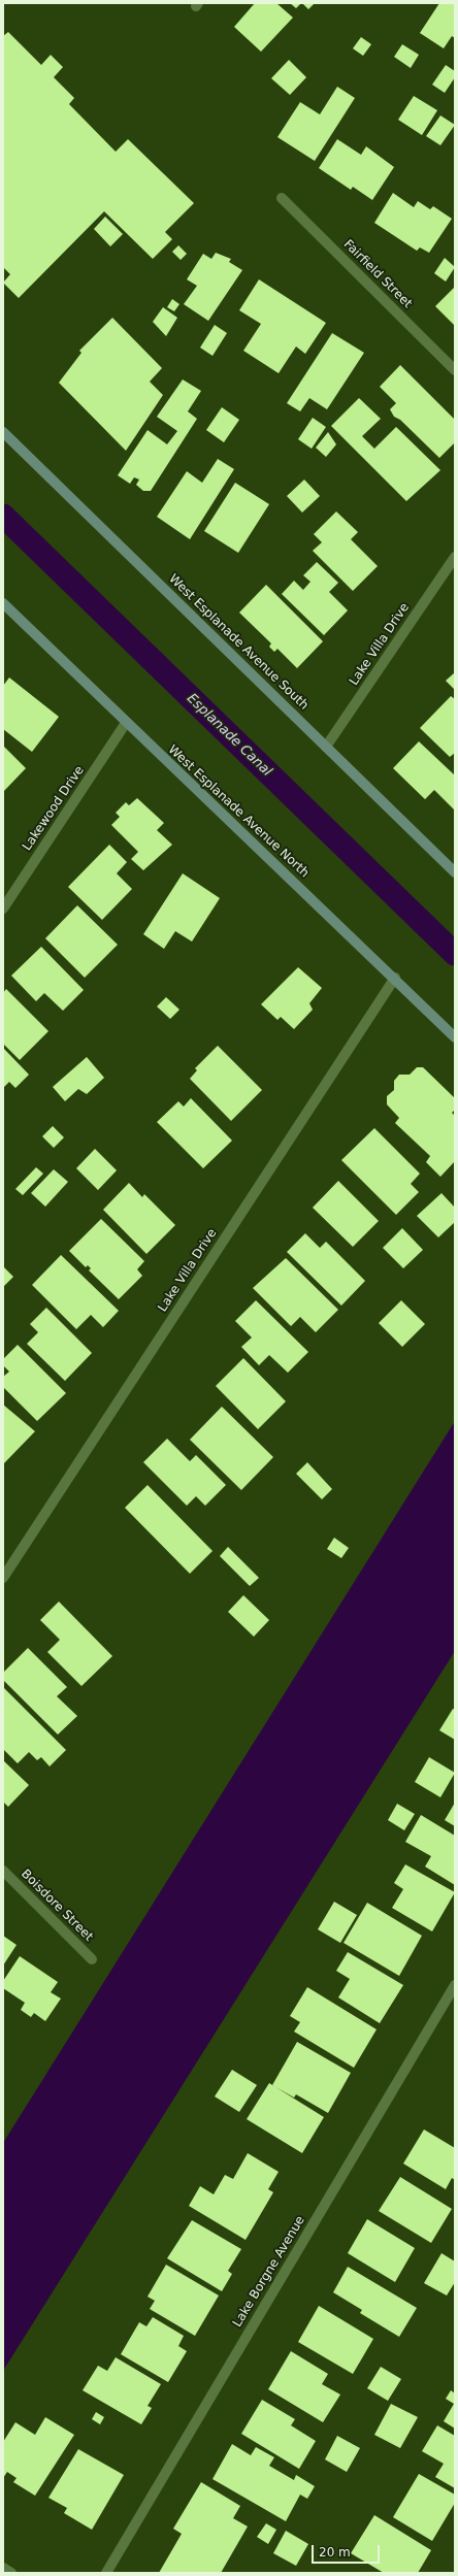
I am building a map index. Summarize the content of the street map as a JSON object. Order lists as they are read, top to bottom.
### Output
{
  "streets": {
    "main road": ["West Esplanade Avenue South", "West Esplanade Avenue North"],
    "street": [
      "Fairfield Street",
      "Lake Villa Drive",
      "Lakewood Drive",
      "Boisdore Street",
      "Lake Borgne Avenue"
    ]
  },
  "crossings": [
    ["West Esplanade Avenue South", "Lake Villa Drive"],
    ["Lake Villa Drive", "West Esplanade Avenue North"],
    ["Lakewood Drive", "West Esplanade Avenue North"]
  ],
  "water": ["Esplanade Canal"],
  "scale_bar": "20 m"
}
